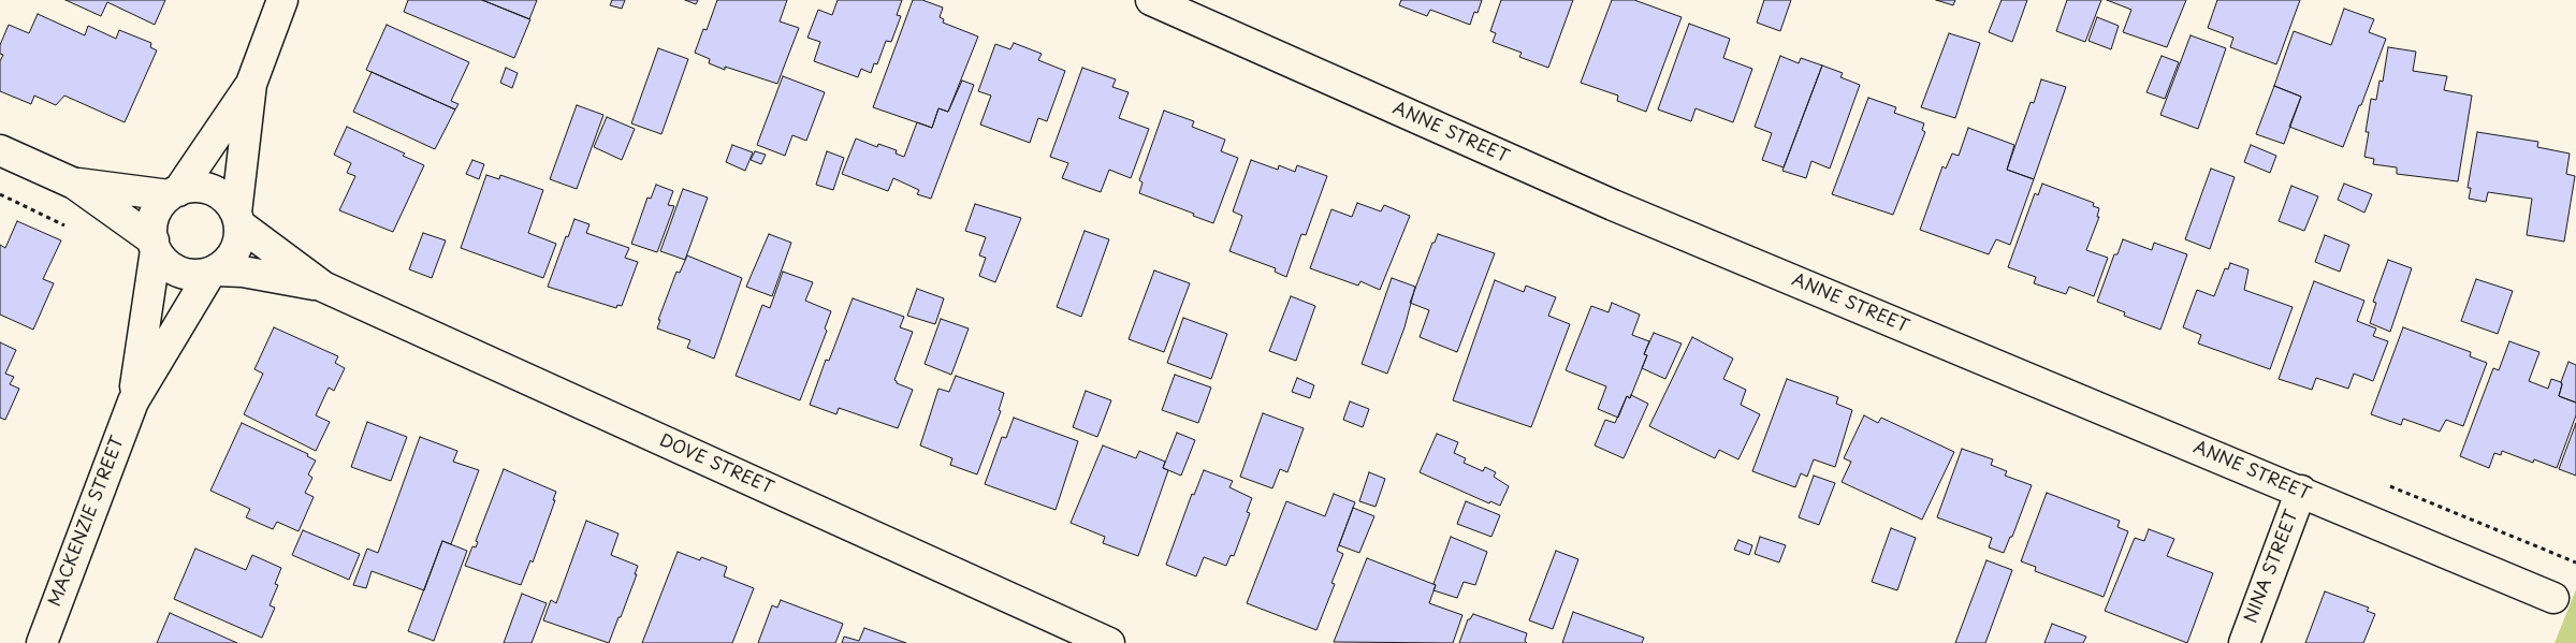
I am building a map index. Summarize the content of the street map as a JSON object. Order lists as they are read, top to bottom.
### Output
{
  "streets": {
    "street": [
      "ANNE STREET",
      "DOVE STREET",
      "MACKENZIE STREET",
      "NINA STREET"
    ]
  },
  "crossings": [
    ["ANNE STREET", "NINA STREET"],
    ["DOVE STREET", "MACKENZIE STREET"]
  ]
}
